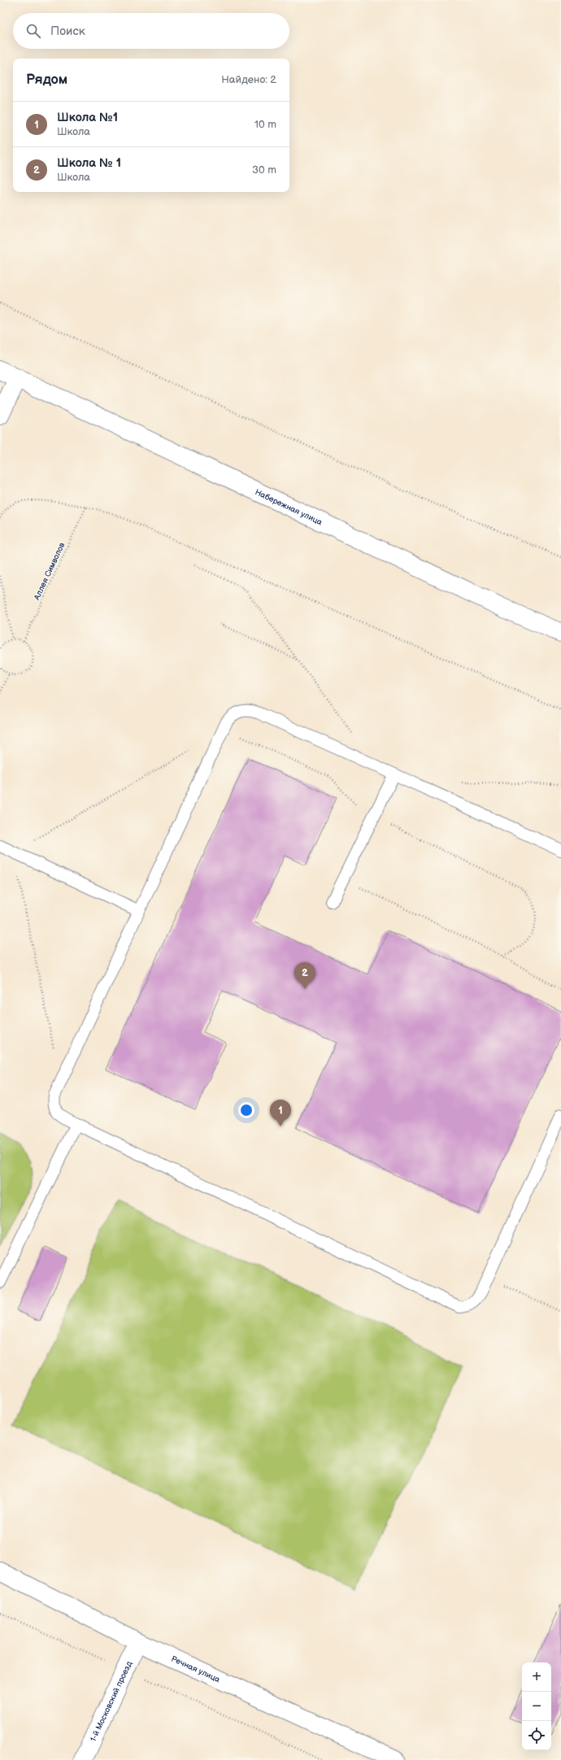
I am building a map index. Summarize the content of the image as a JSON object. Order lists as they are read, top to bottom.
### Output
{
  "streets": {
    "street": ["Набережная улица", "Речная улица", "1-й Московский проезд"],
    "path": ["Аллея Символов"]
  },
  "crossings": [
    ["Речная улица", "1-й Московский проезд"]
  ],
  "page": {
    "search": "Поиск",
    "heading": ["Рядом", "Найдено: 2"],
    "list": [
      {
        "mark": "1",
        "name": "Школа №1",
        "note": "Школа",
        "value": "10 m"
      },
      {
        "mark": "2",
        "name": "Школа № 1",
        "note": "Школа",
        "value": "30 m"
      }
    ],
    "pins": ["2", "1"],
    "map_buttons": ["+", "−"]
  }
}
